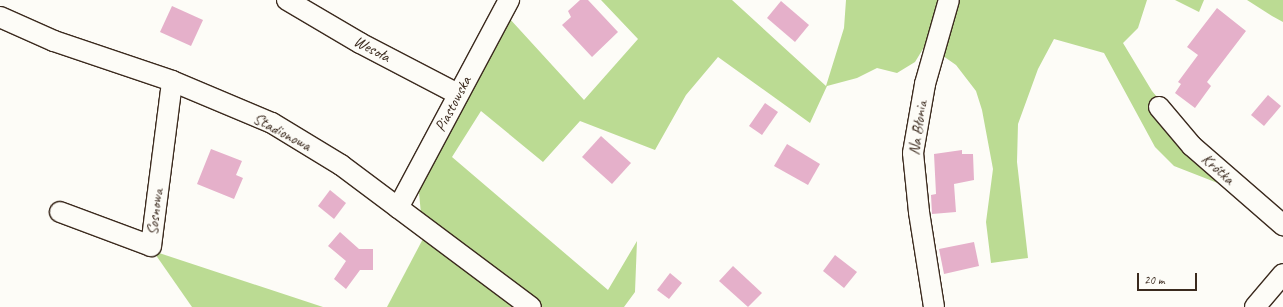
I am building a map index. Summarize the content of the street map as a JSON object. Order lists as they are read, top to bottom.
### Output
{
  "streets": {
    "street": [
      "Wesoła",
      "Piastowska",
      "Na Błonia",
      "Stadionowa",
      "Krótka",
      "Sosnowa"
    ]
  },
  "crossings": [
    ["Wesoła", "Piastowska"],
    ["Piastowska", "Stadionowa"],
    ["Stadionowa", "Sosnowa"]
  ],
  "scale_bar": "20 m"
}
